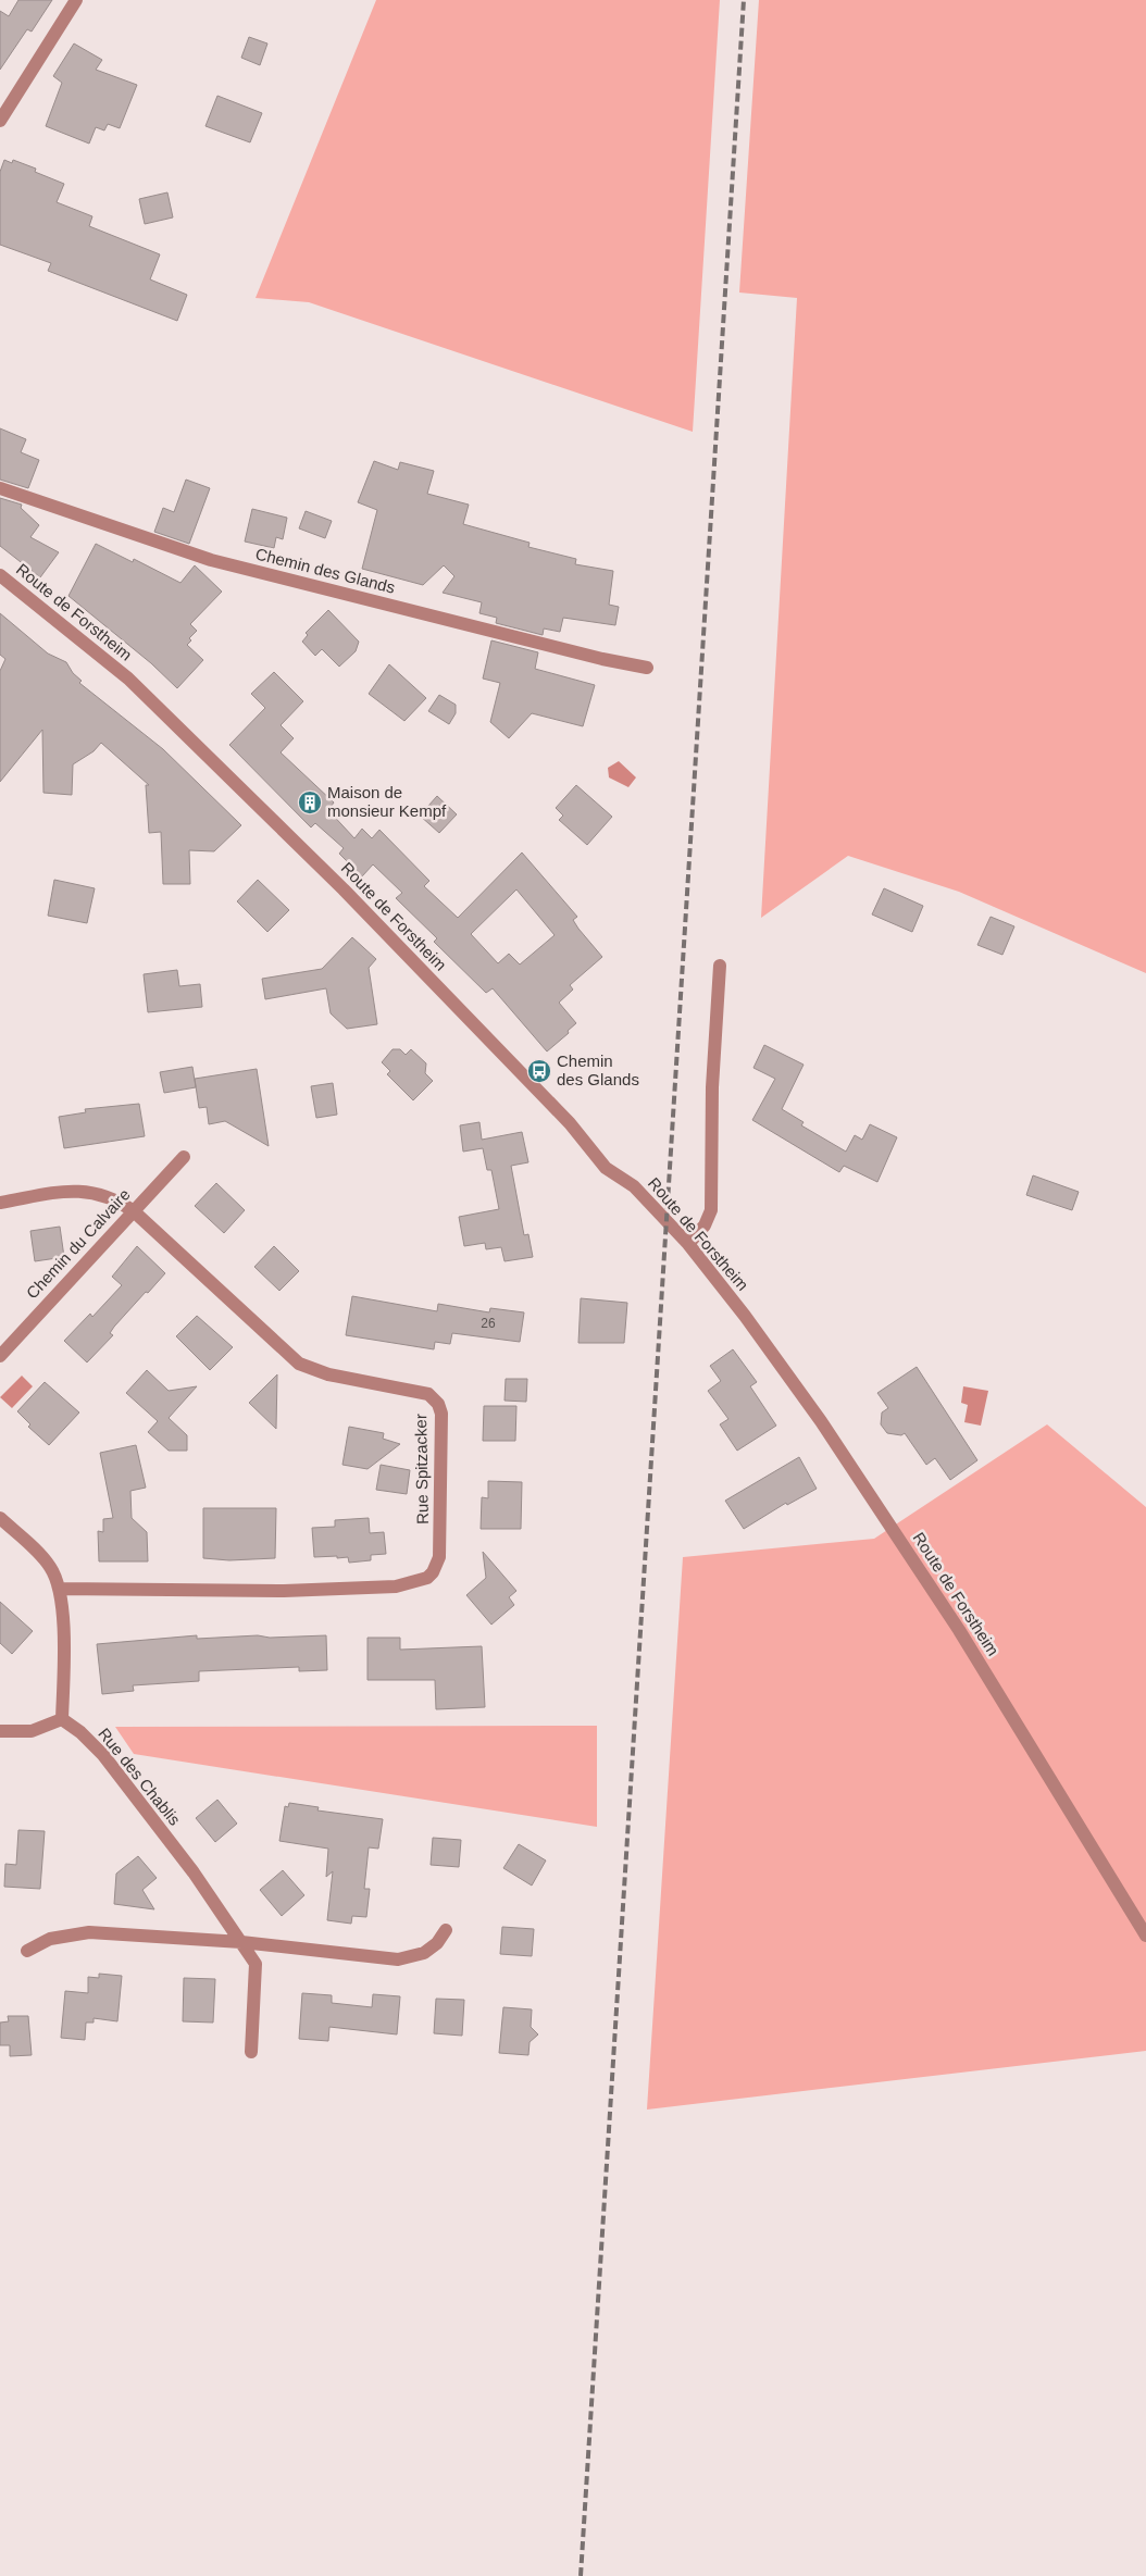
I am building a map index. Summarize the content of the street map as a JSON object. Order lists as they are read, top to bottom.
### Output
{
  "streets": {
    "street": [
      "Chemin des Glands",
      "Route de Forstheim",
      "Chemin du Calvaire",
      "Rue Spitzacker",
      "Rue des Chablis"
    ]
  },
  "crossings": [
    ["Chemin du Calvaire", "Rue Spitzacker"]
  ],
  "places": {
    "building": ["Maison de monsieur Kempf"],
    "bus stop": ["Chemin des Glands"]
  },
  "house_numbers": ["26"]
}
